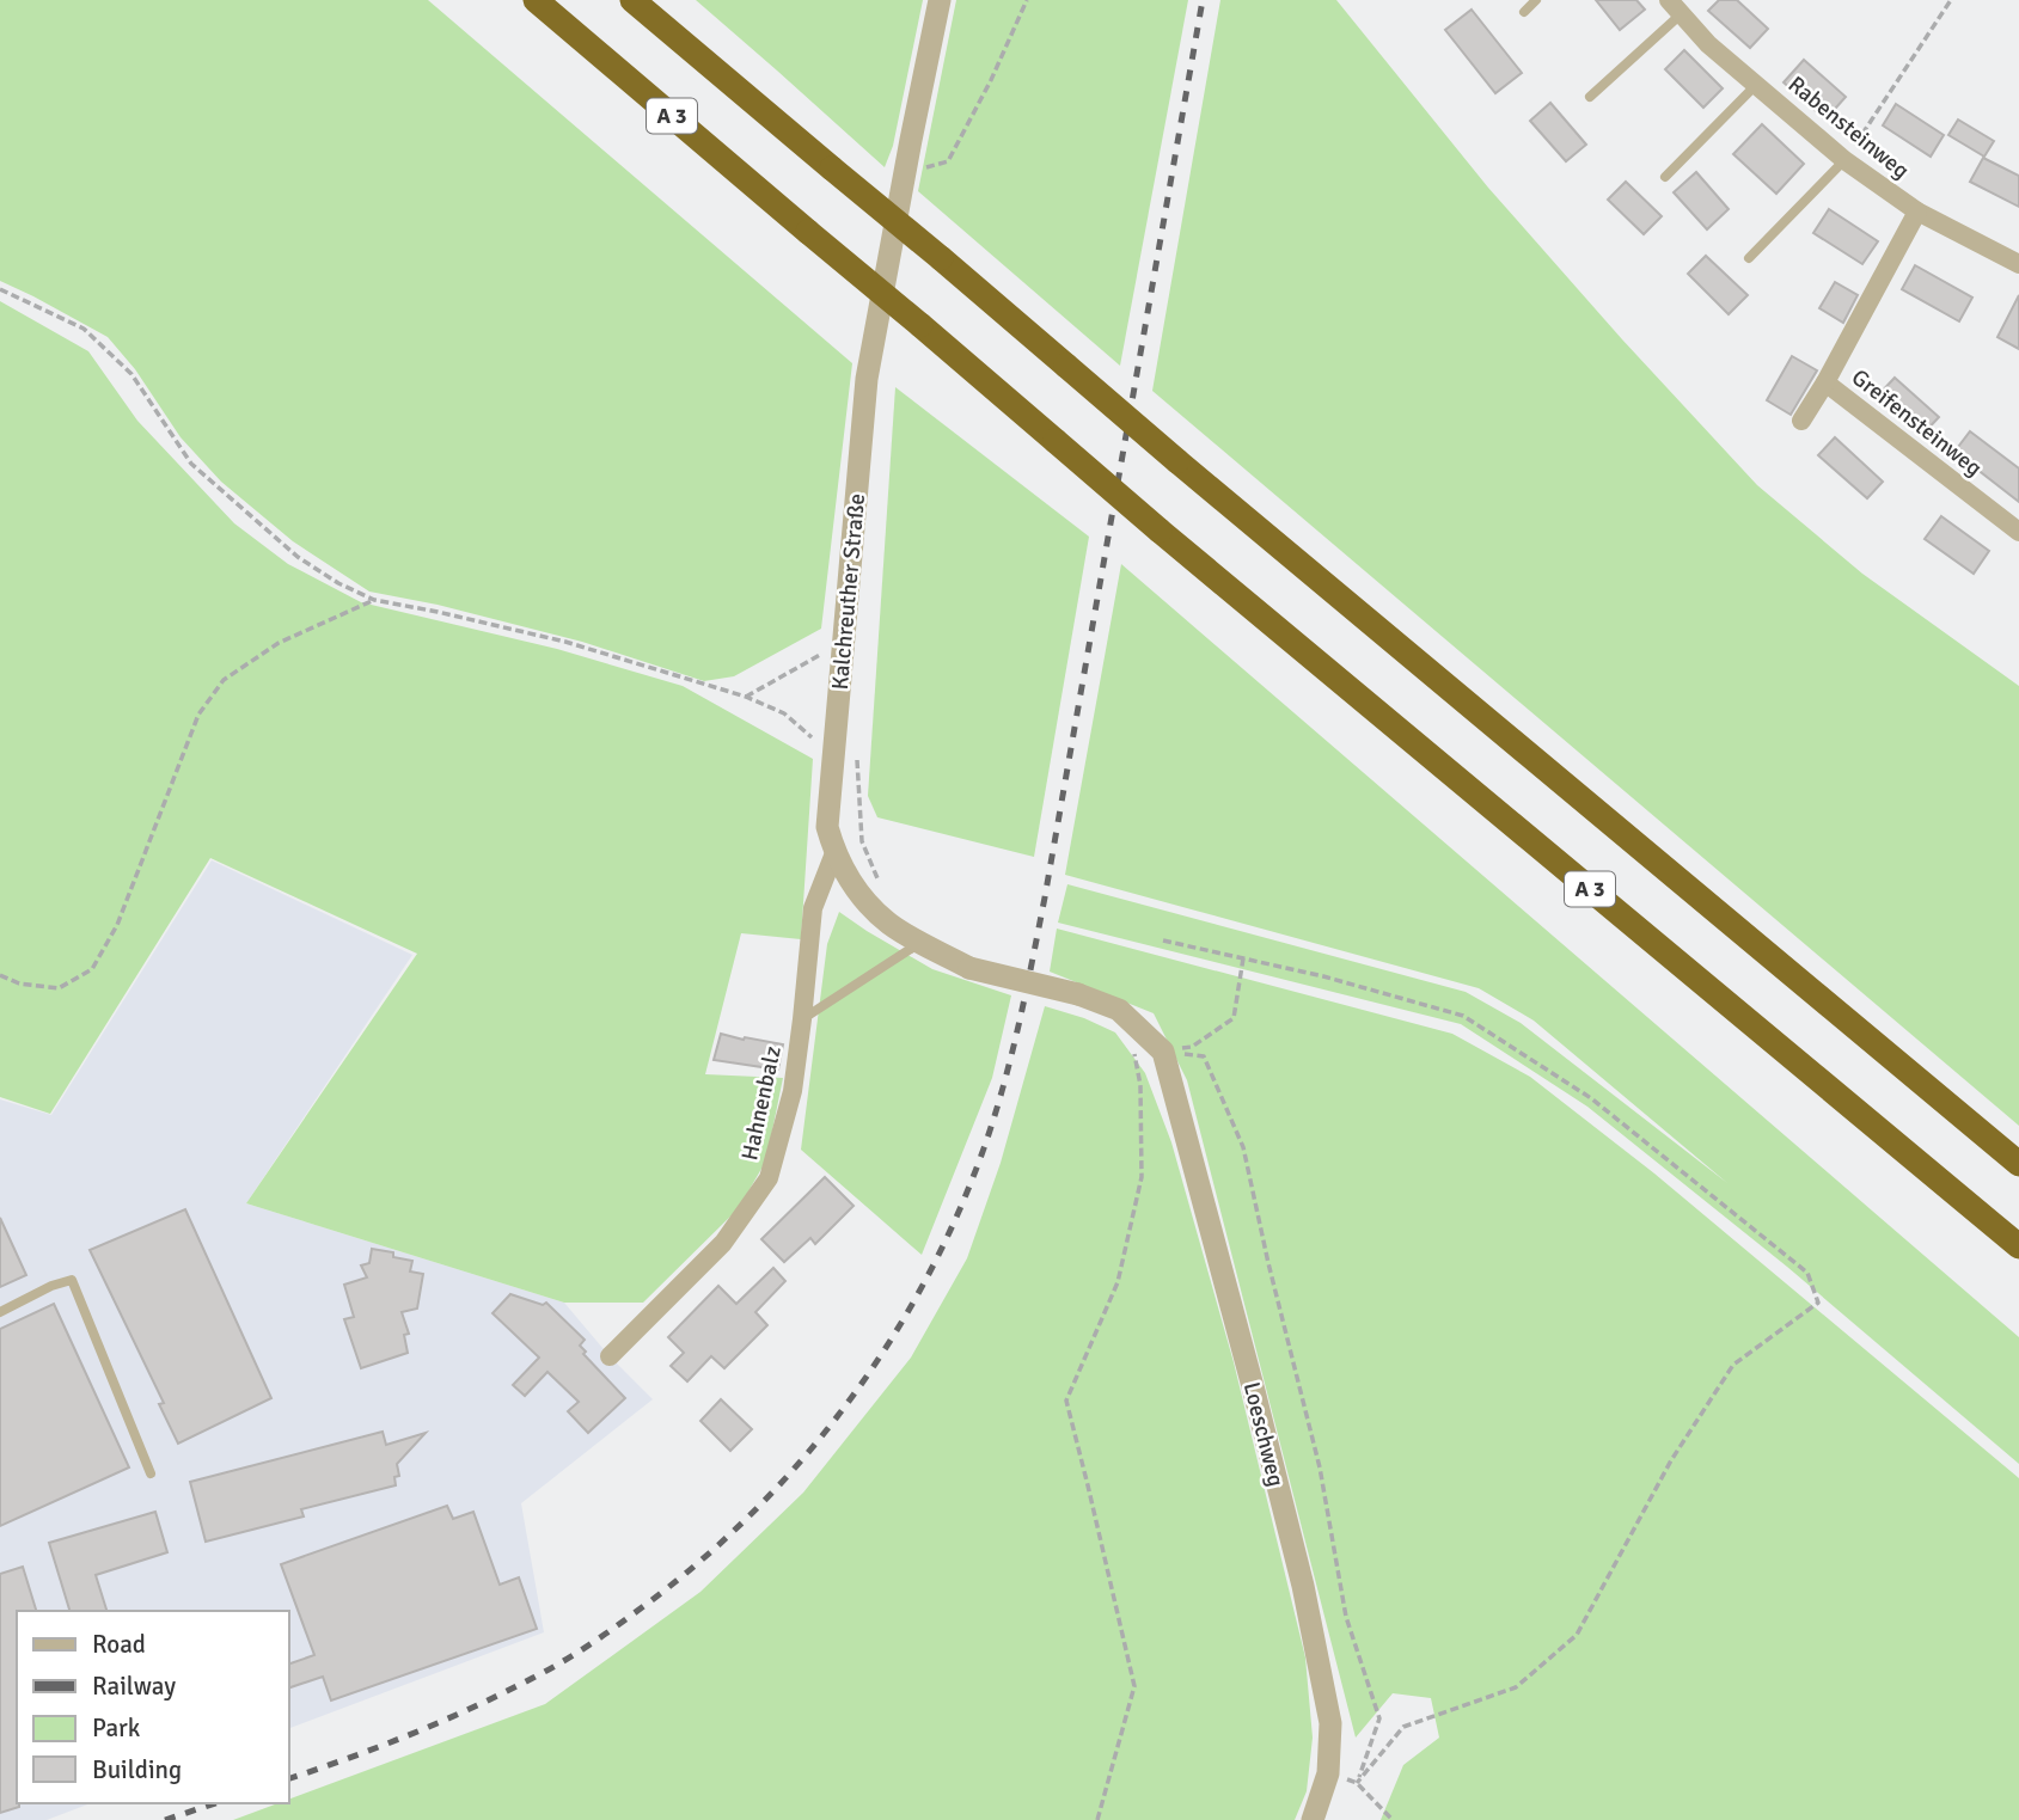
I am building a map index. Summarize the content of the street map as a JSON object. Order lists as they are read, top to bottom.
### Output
{
  "streets": {
    "highway": ["A 3"],
    "street": [
      "Rabensteinweg",
      "Greifensteinweg",
      "Kalchreuther Straße",
      "Hahnenbalz",
      "Loeschweg"
    ]
  },
  "crossings": [
    ["Rabensteinweg", "Greifensteinweg"],
    ["Kalchreuther Straße", "Hahnenbalz"],
    ["Kalchreuther Straße", "Loeschweg"]
  ],
  "legend": [
    "Road",
    "Railway",
    "Park",
    "Building"
  ]
}
